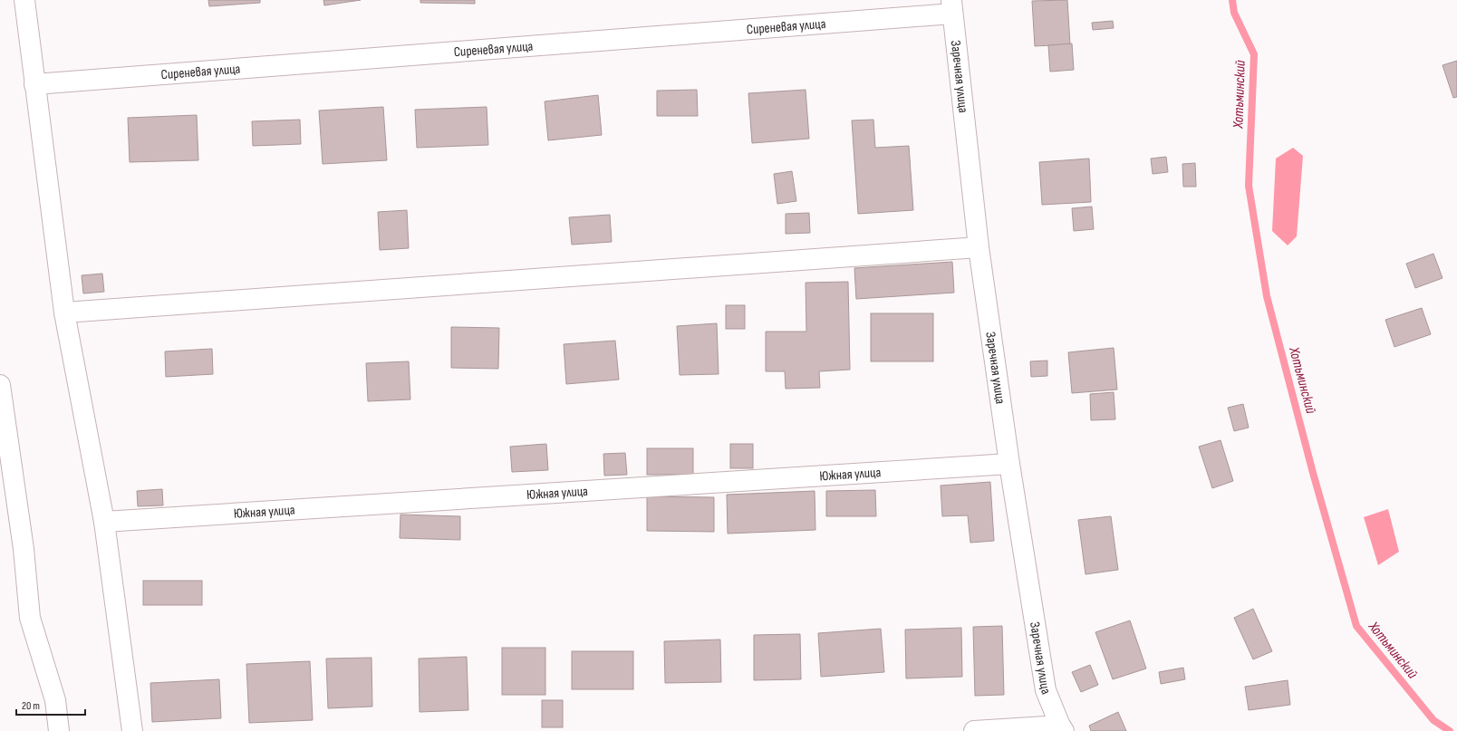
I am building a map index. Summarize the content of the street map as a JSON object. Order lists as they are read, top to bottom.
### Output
{
  "streets": {
    "street": ["Сиреневая улица", "Заречная улица", "Южная улица"]
  },
  "crossings": [
    ["Сиреневая улица", "Заречная улица"],
    ["Заречная улица", "Южная улица"]
  ],
  "water": ["Хотьминский"],
  "scale_bar": "20 m"
}
